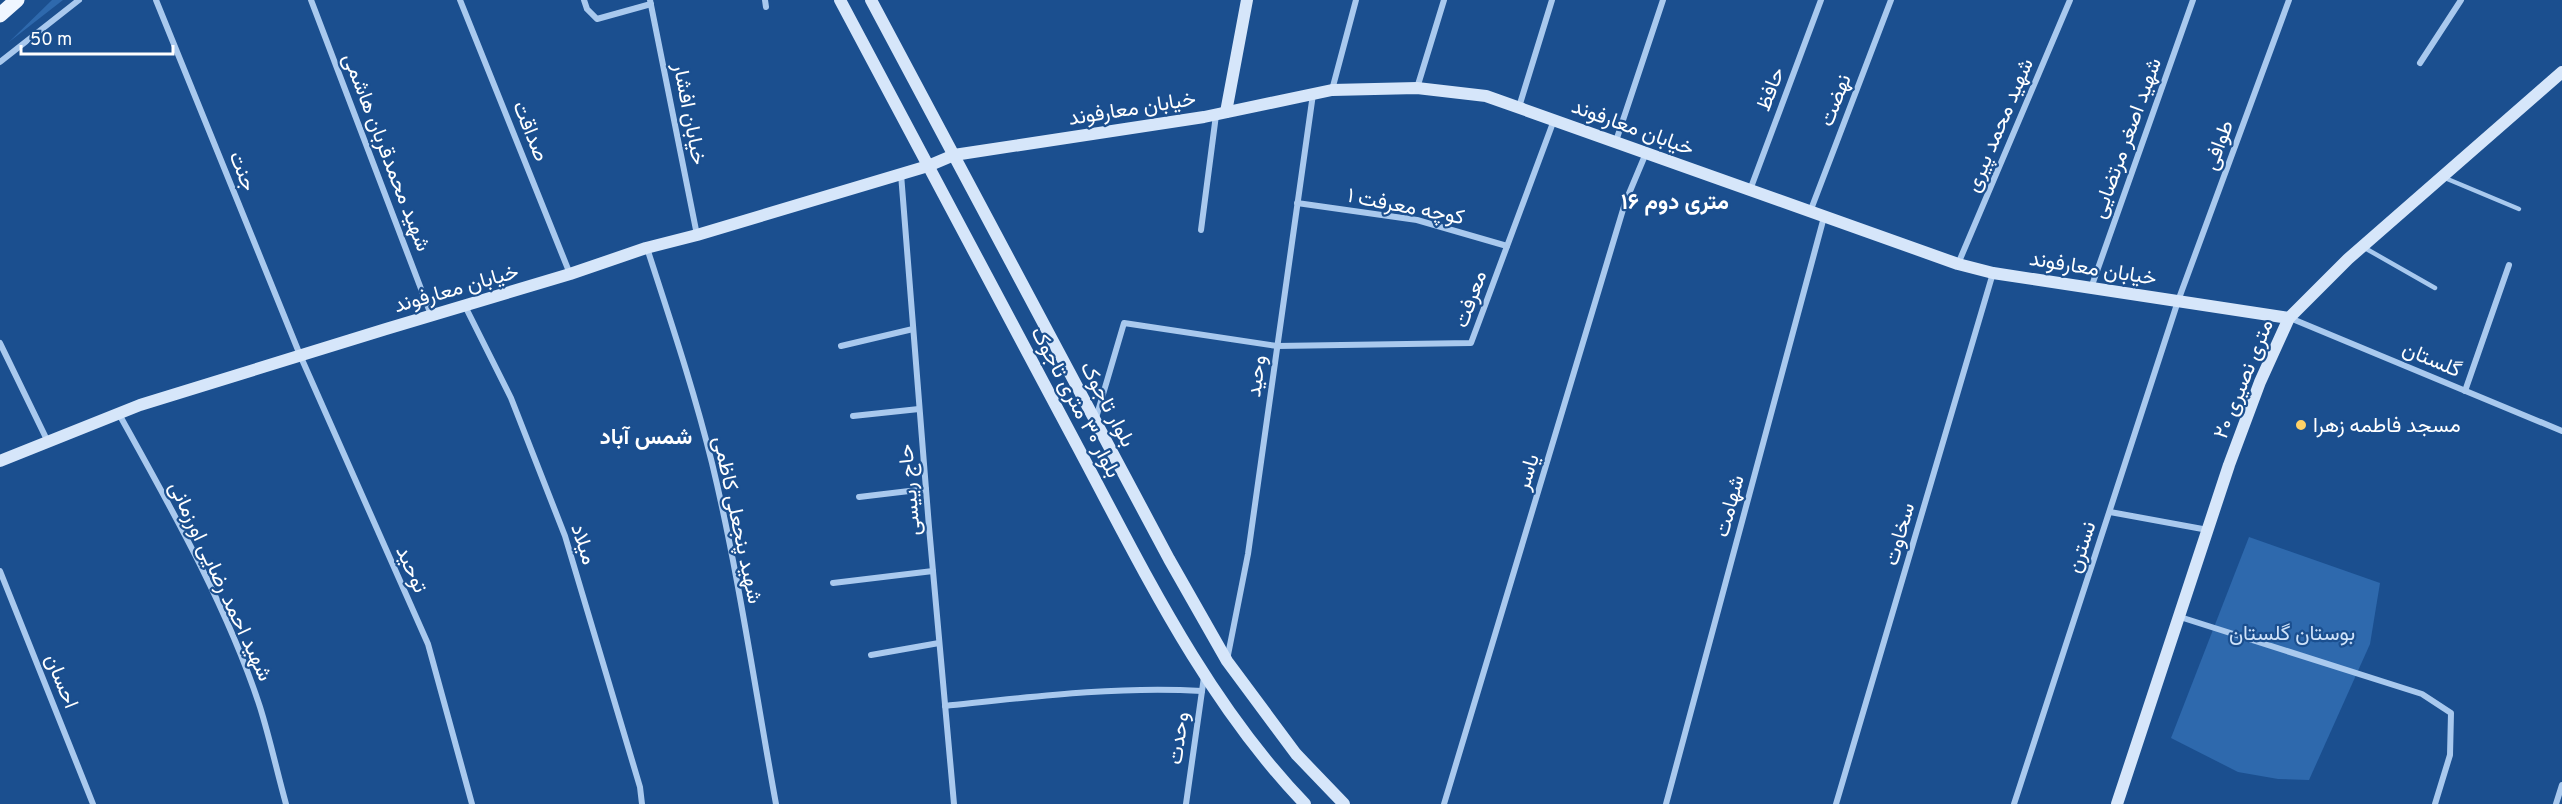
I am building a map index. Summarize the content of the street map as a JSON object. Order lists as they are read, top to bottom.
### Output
{
  "streets": {
    "main road": [
      "خیابان معارفوند",
      "۲۰ متری نصیری",
      "بلوار ۳۰ متری تاجوک",
      "بلوار تاجوک"
    ],
    "street": [
      "حافظ",
      "نهضت",
      "خیابان افشار",
      "شهید محمد پیری",
      "صداقت",
      "شهید اصغر مرتضایی",
      "طوافی",
      "شهید محمدقربان هاشمی",
      "جنت",
      "کوچه معرفت ۱",
      "معرفت",
      "گلستان",
      "وحید",
      "یاسر",
      "حاج رییسی",
      "شهامت",
      "شهید پنجعلی کاظمی",
      "سخاوت",
      "میلاد",
      "نسترن",
      "توحید",
      "شهید احمد رضایی اورزمانی",
      "احسان",
      "وحدت"
    ]
  },
  "crossings": [
    ["حافظ", "خیابان معارفوند"],
    ["نهضت", "خیابان معارفوند"],
    ["خیابان معارفوند", "خیابان افشار"],
    ["خیابان معارفوند", "شهید محمد پیری"],
    ["خیابان معارفوند", "صداقت"],
    ["خیابان معارفوند", "شهید اصغر مرتضایی"],
    ["خیابان معارفوند", "طوافی"],
    ["خیابان معارفوند", "شهید محمدقربان هاشمی"],
    ["خیابان معارفوند", "جنت"],
    ["خیابان معارفوند", "معرفت"],
    ["خیابان معارفوند", "گلستان"],
    ["خیابان معارفوند", "وحید"],
    ["خیابان معارفوند", "۲۰ متری نصیری"],
    ["خیابان معارفوند", "بلوار ۳۰ متری تاجوک"],
    ["خیابان معارفوند", "بلوار تاجوک"],
    ["خیابان معارفوند", "یاسر"],
    ["خیابان معارفوند", "حاج رییسی"],
    ["خیابان معارفوند", "شهامت"],
    ["خیابان معارفوند", "شهید پنجعلی کاظمی"],
    ["خیابان معارفوند", "سخاوت"],
    ["خیابان معارفوند", "میلاد"],
    ["خیابان معارفوند", "نسترن"],
    ["خیابان معارفوند", "توحید"],
    ["خیابان معارفوند", "شهید احمد رضایی اورزمانی"],
    ["طوافی", "نسترن"],
    ["جنت", "توحید"],
    ["کوچه معرفت ۱", "معرفت"],
    ["کوچه معرفت ۱", "وحید"],
    ["معرفت", "وحید"],
    ["گلستان", "۲۰ متری نصیری"],
    ["وحید", "بلوار تاجوک"],
    ["بلوار ۳۰ متری تاجوک", "وحدت"]
  ],
  "districts": ["۱۶ متری دوم", "شمس آباد"],
  "parks": ["بوستان گلستان"],
  "places": ["مسجد فاطمه زهرا"],
  "scale_bar": "50 m"
}
